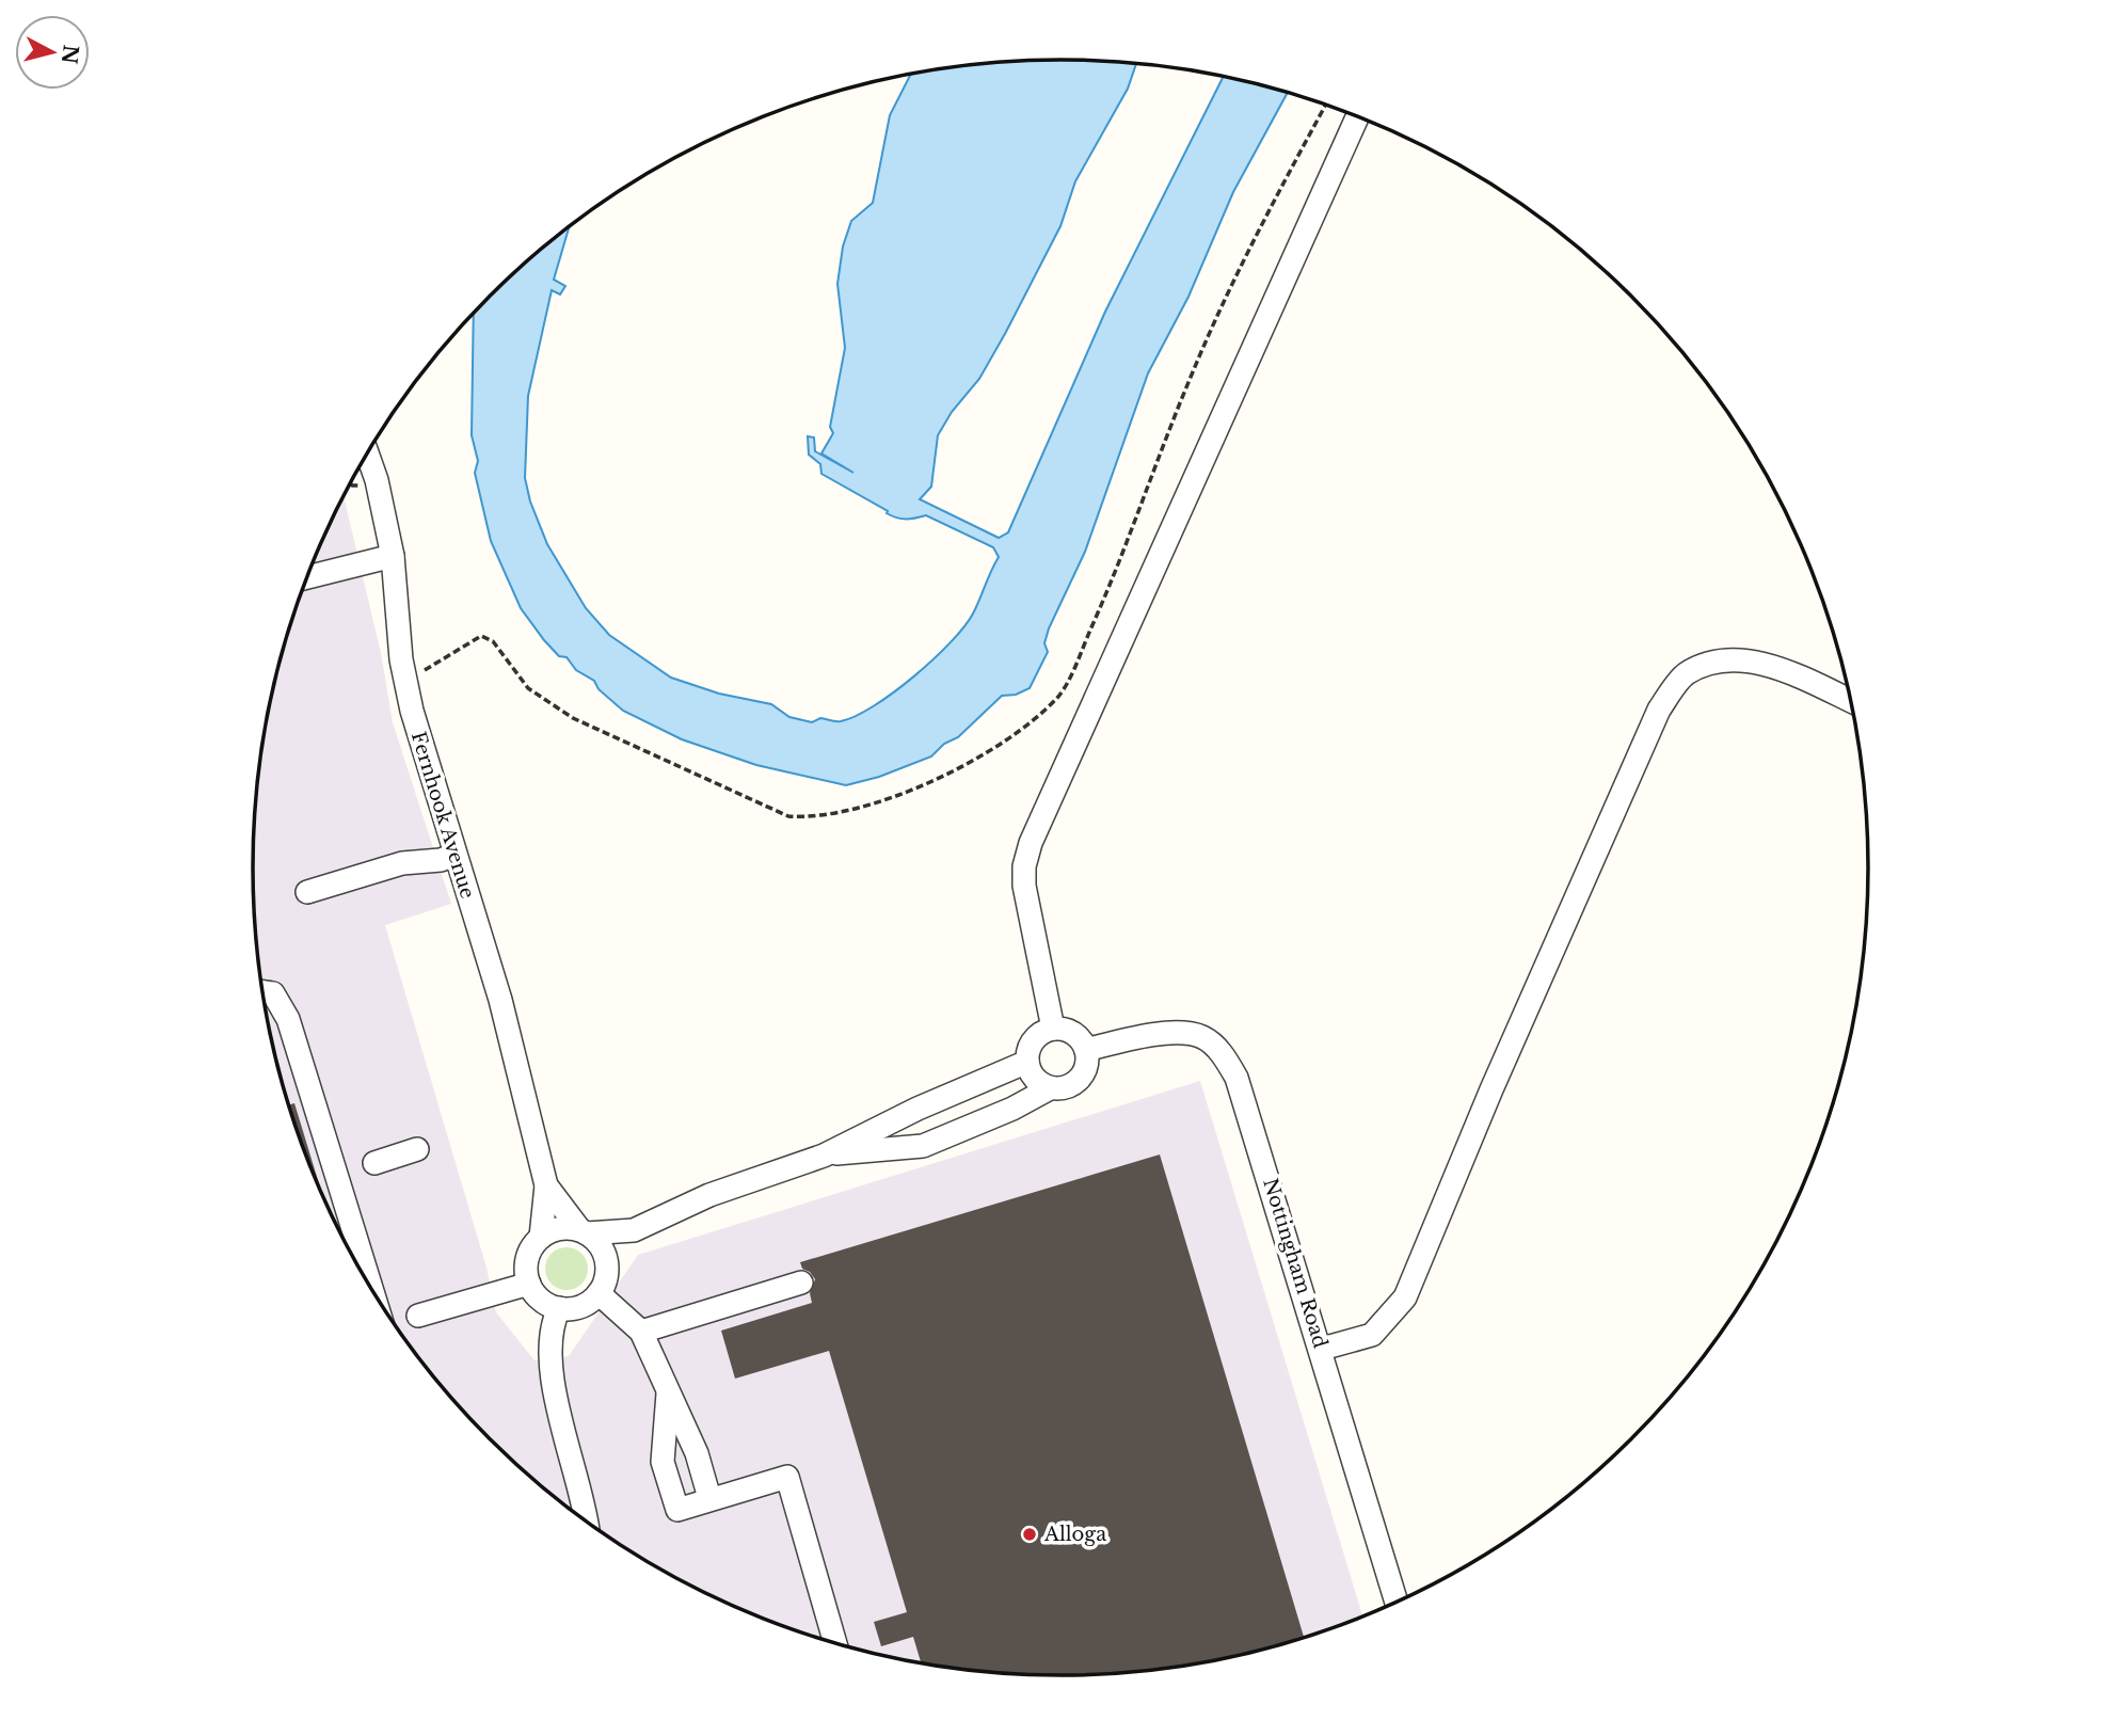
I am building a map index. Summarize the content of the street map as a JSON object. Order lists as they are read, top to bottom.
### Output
{
  "streets": {
    "street": ["Fernhook Avenue", "Nottingham Road"]
  },
  "places": ["Alloga"],
  "north": "right"
}
